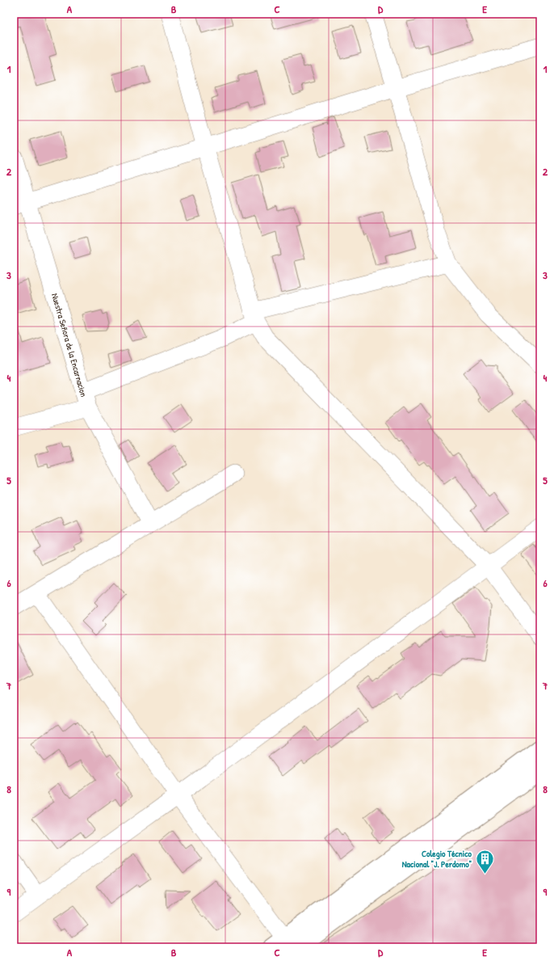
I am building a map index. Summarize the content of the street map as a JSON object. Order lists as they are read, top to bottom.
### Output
{
  "streets": {
    "street": ["Nuestra Señora de la Encarnacion"]
  },
  "places": {
    "building": ["Colegio Técnico Nacional \"J. Perdomo\""]
  },
  "grid": {
    "columns": [
      "A",
      "B",
      "C",
      "D",
      "E"
    ],
    "rows": [
      "1",
      "2",
      "3",
      "4",
      "5",
      "6",
      "7",
      "8",
      "9"
    ]
  }
}
